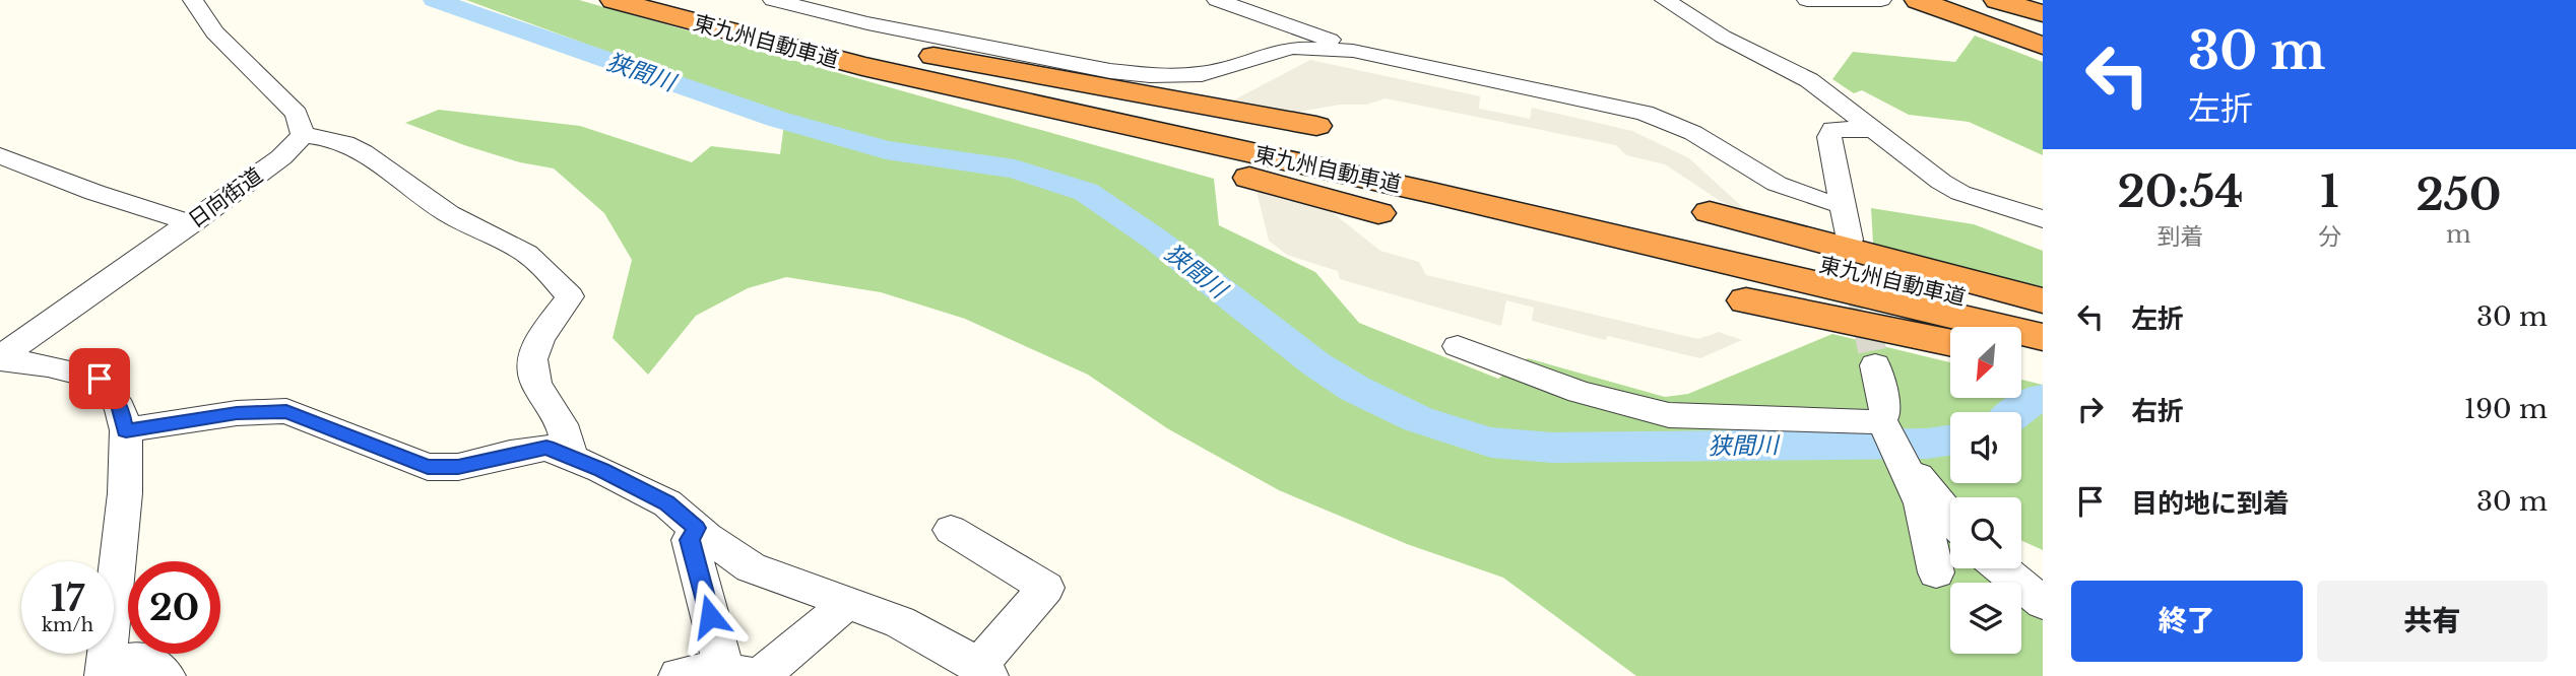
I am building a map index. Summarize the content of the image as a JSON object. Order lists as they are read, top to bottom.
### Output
{
  "streets": {
    "highway": ["東九州自動車道"],
    "street": ["日向街道"]
  },
  "water": ["狭間川"],
  "north": "bottom left",
  "page": {
    "turn": ["30 m", "左折"],
    "eta": [
      "20:54",
      "到着",
      "1",
      "分",
      "250",
      "m"
    ],
    "list": [
      {
        "name": "左折",
        "value": "30 m"
      },
      {
        "name": "右折",
        "value": "190 m"
      },
      {
        "name": "目的地に到着",
        "value": "30 m"
      }
    ],
    "speed": "17 km/h",
    "limit": "20",
    "buttons": ["終了", "共有"]
  }
}
